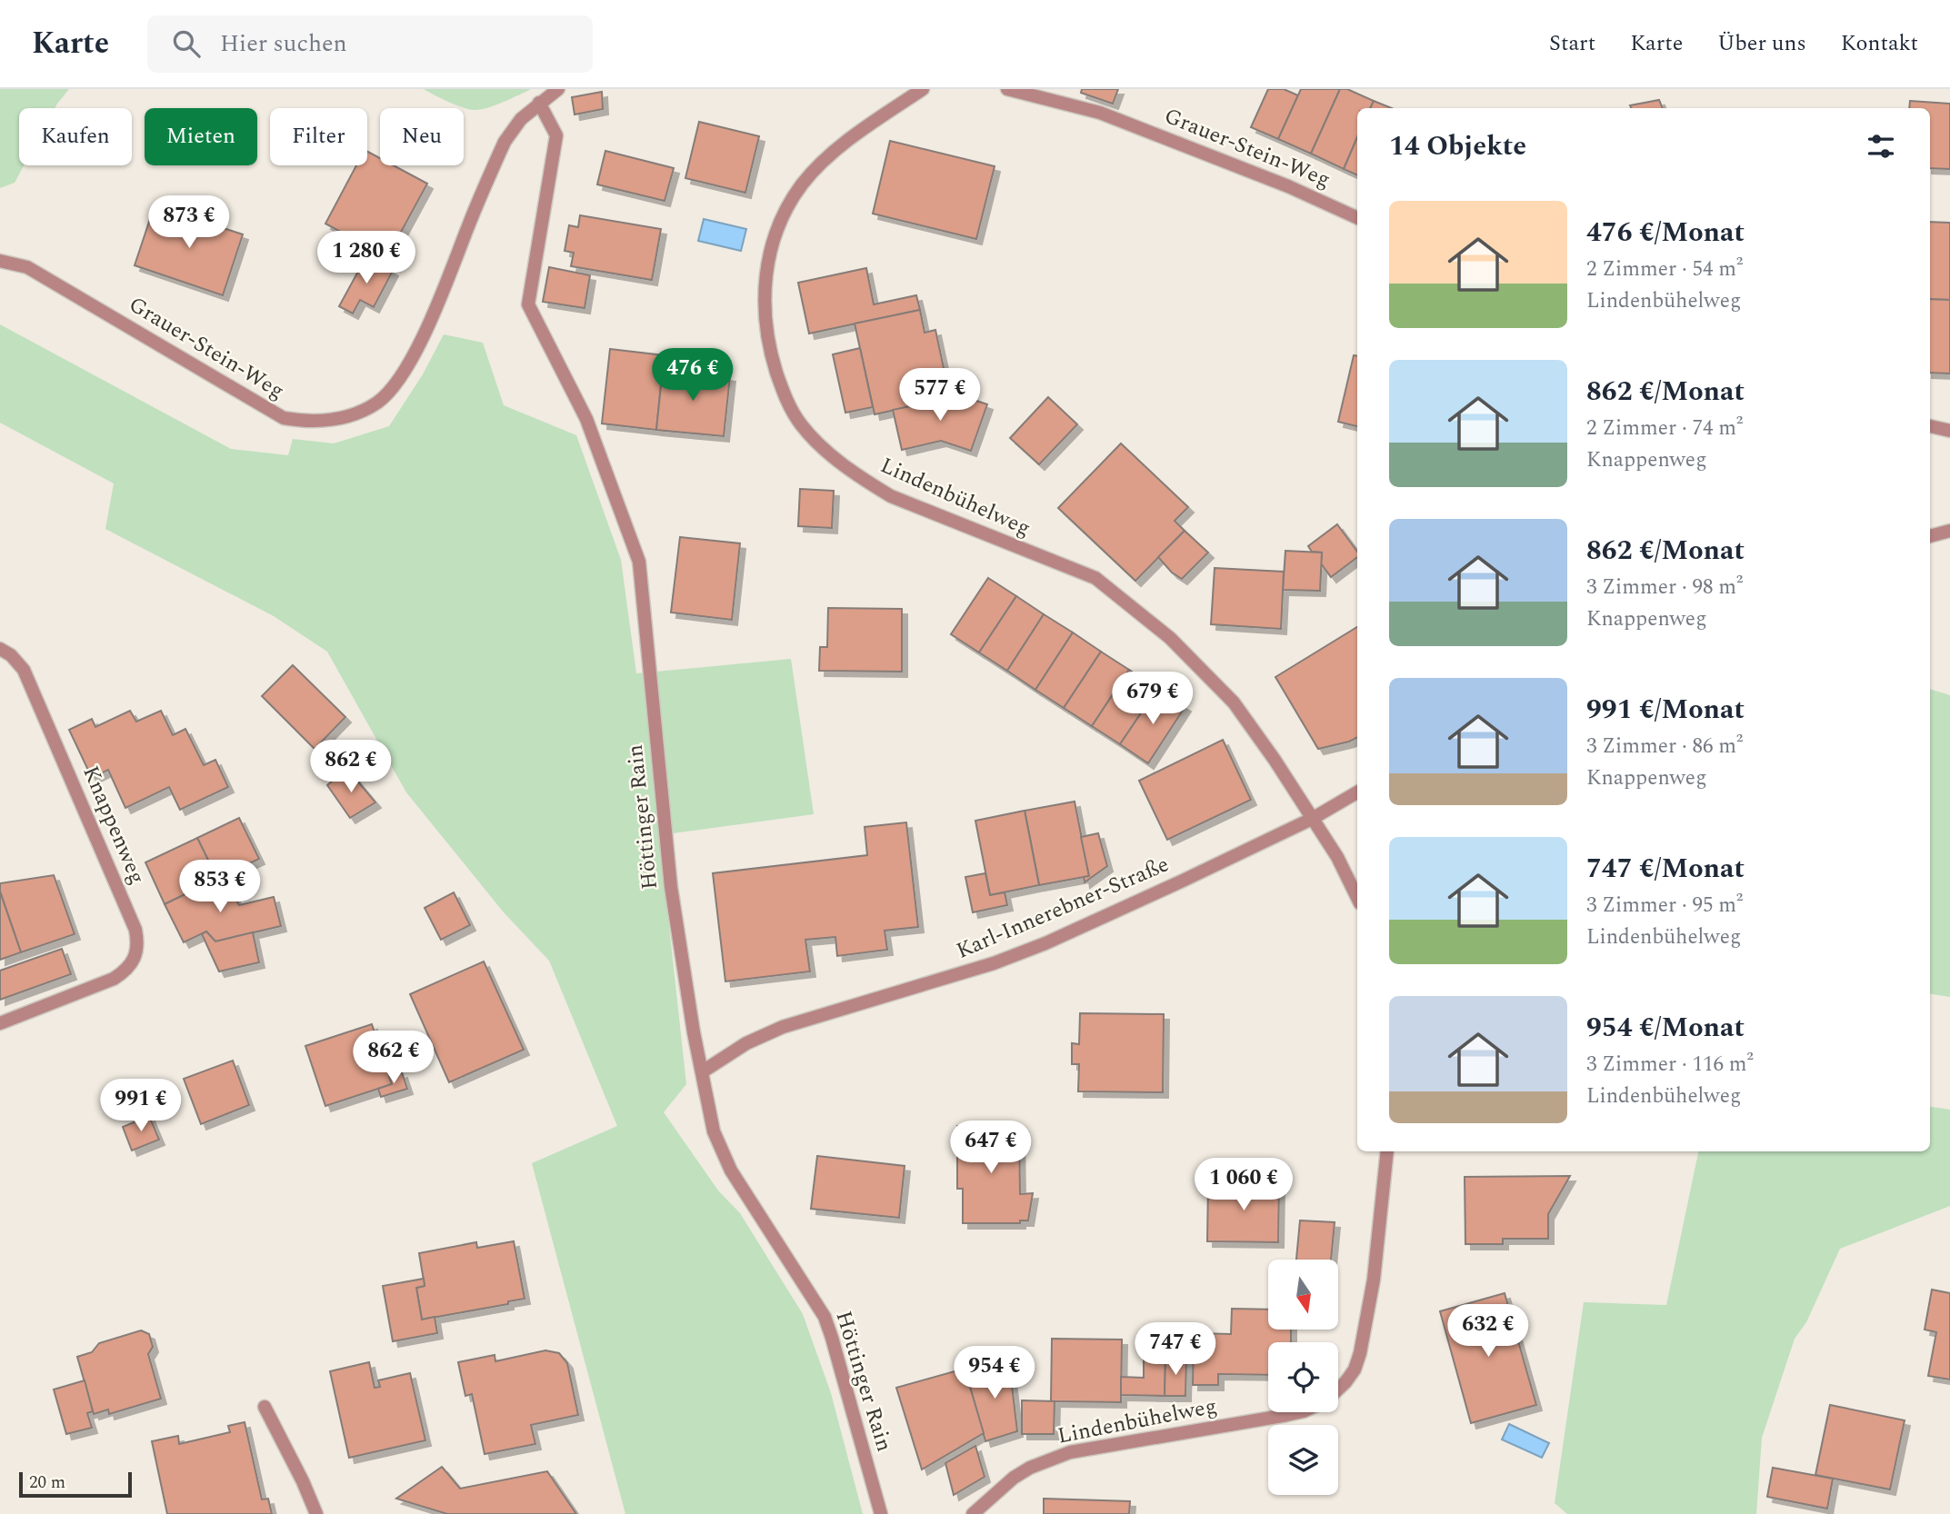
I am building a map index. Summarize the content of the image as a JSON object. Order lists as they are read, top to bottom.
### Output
{
  "streets": {
    "street": [
      "Grauer-Stein-Weg",
      "Lindenbühelweg",
      "Höttinger Rain",
      "Knappenweg",
      "Karl-Innerebner-Straße"
    ]
  },
  "crossings": [
    ["Grauer-Stein-Weg", "Höttinger Rain"],
    ["Lindenbühelweg", "Karl-Innerebner-Straße"],
    ["Höttinger Rain", "Karl-Innerebner-Straße"]
  ],
  "scale_bar": "20 m",
  "north": "bottom",
  "page": {
    "header": "Karte",
    "search": "Hier suchen",
    "nav": [
      "Start",
      "Karte",
      "Über uns",
      "Kontakt"
    ],
    "chip": [
      "Kaufen",
      "Mieten",
      "Filter",
      "Neu"
    ],
    "heading": "14 Objekte",
    "list": [
      {
        "name": "476 €/Monat",
        "note": "2 Zimmer · 54 m² · Lindenbühelweg"
      },
      {
        "name": "862 €/Monat",
        "note": "2 Zimmer · 74 m² · Knappenweg"
      },
      {
        "name": "862 €/Monat",
        "note": "3 Zimmer · 98 m² · Knappenweg"
      },
      {
        "name": "991 €/Monat",
        "note": "3 Zimmer · 86 m² · Knappenweg"
      },
      {
        "name": "747 €/Monat",
        "note": "3 Zimmer · 95 m² · Lindenbühelweg"
      },
      {
        "name": "954 €/Monat",
        "note": "3 Zimmer · 116 m² · Lindenbühelweg"
      }
    ],
    "price": [
      "873 €",
      "1 280 €",
      "476 €",
      "577 €",
      "679 €",
      "862 €",
      "853 €",
      "862 €",
      "991 €",
      "647 €",
      "1 060 €",
      "632 €",
      "747 €",
      "954 €"
    ],
    "scale": "20 m"
  }
}
